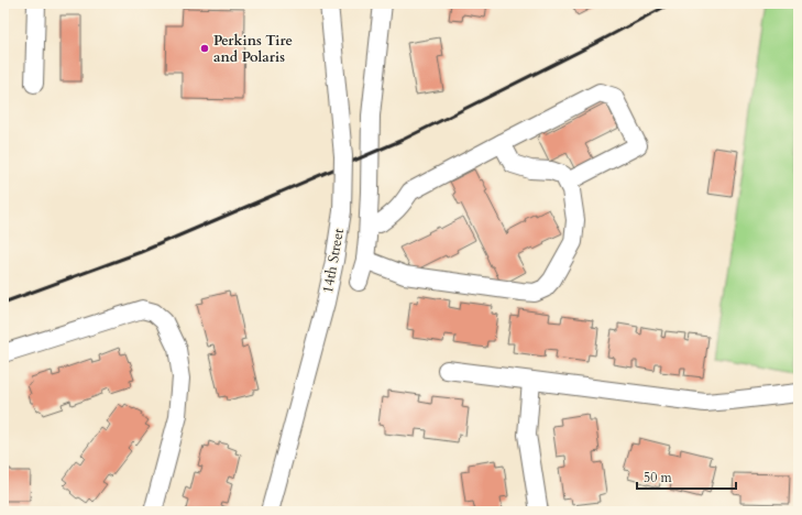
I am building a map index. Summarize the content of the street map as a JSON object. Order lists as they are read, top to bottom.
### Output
{
  "streets": {
    "street": ["14th Street"]
  },
  "places": ["Perkins Tire and Polaris"],
  "scale_bar": "50 m"
}
